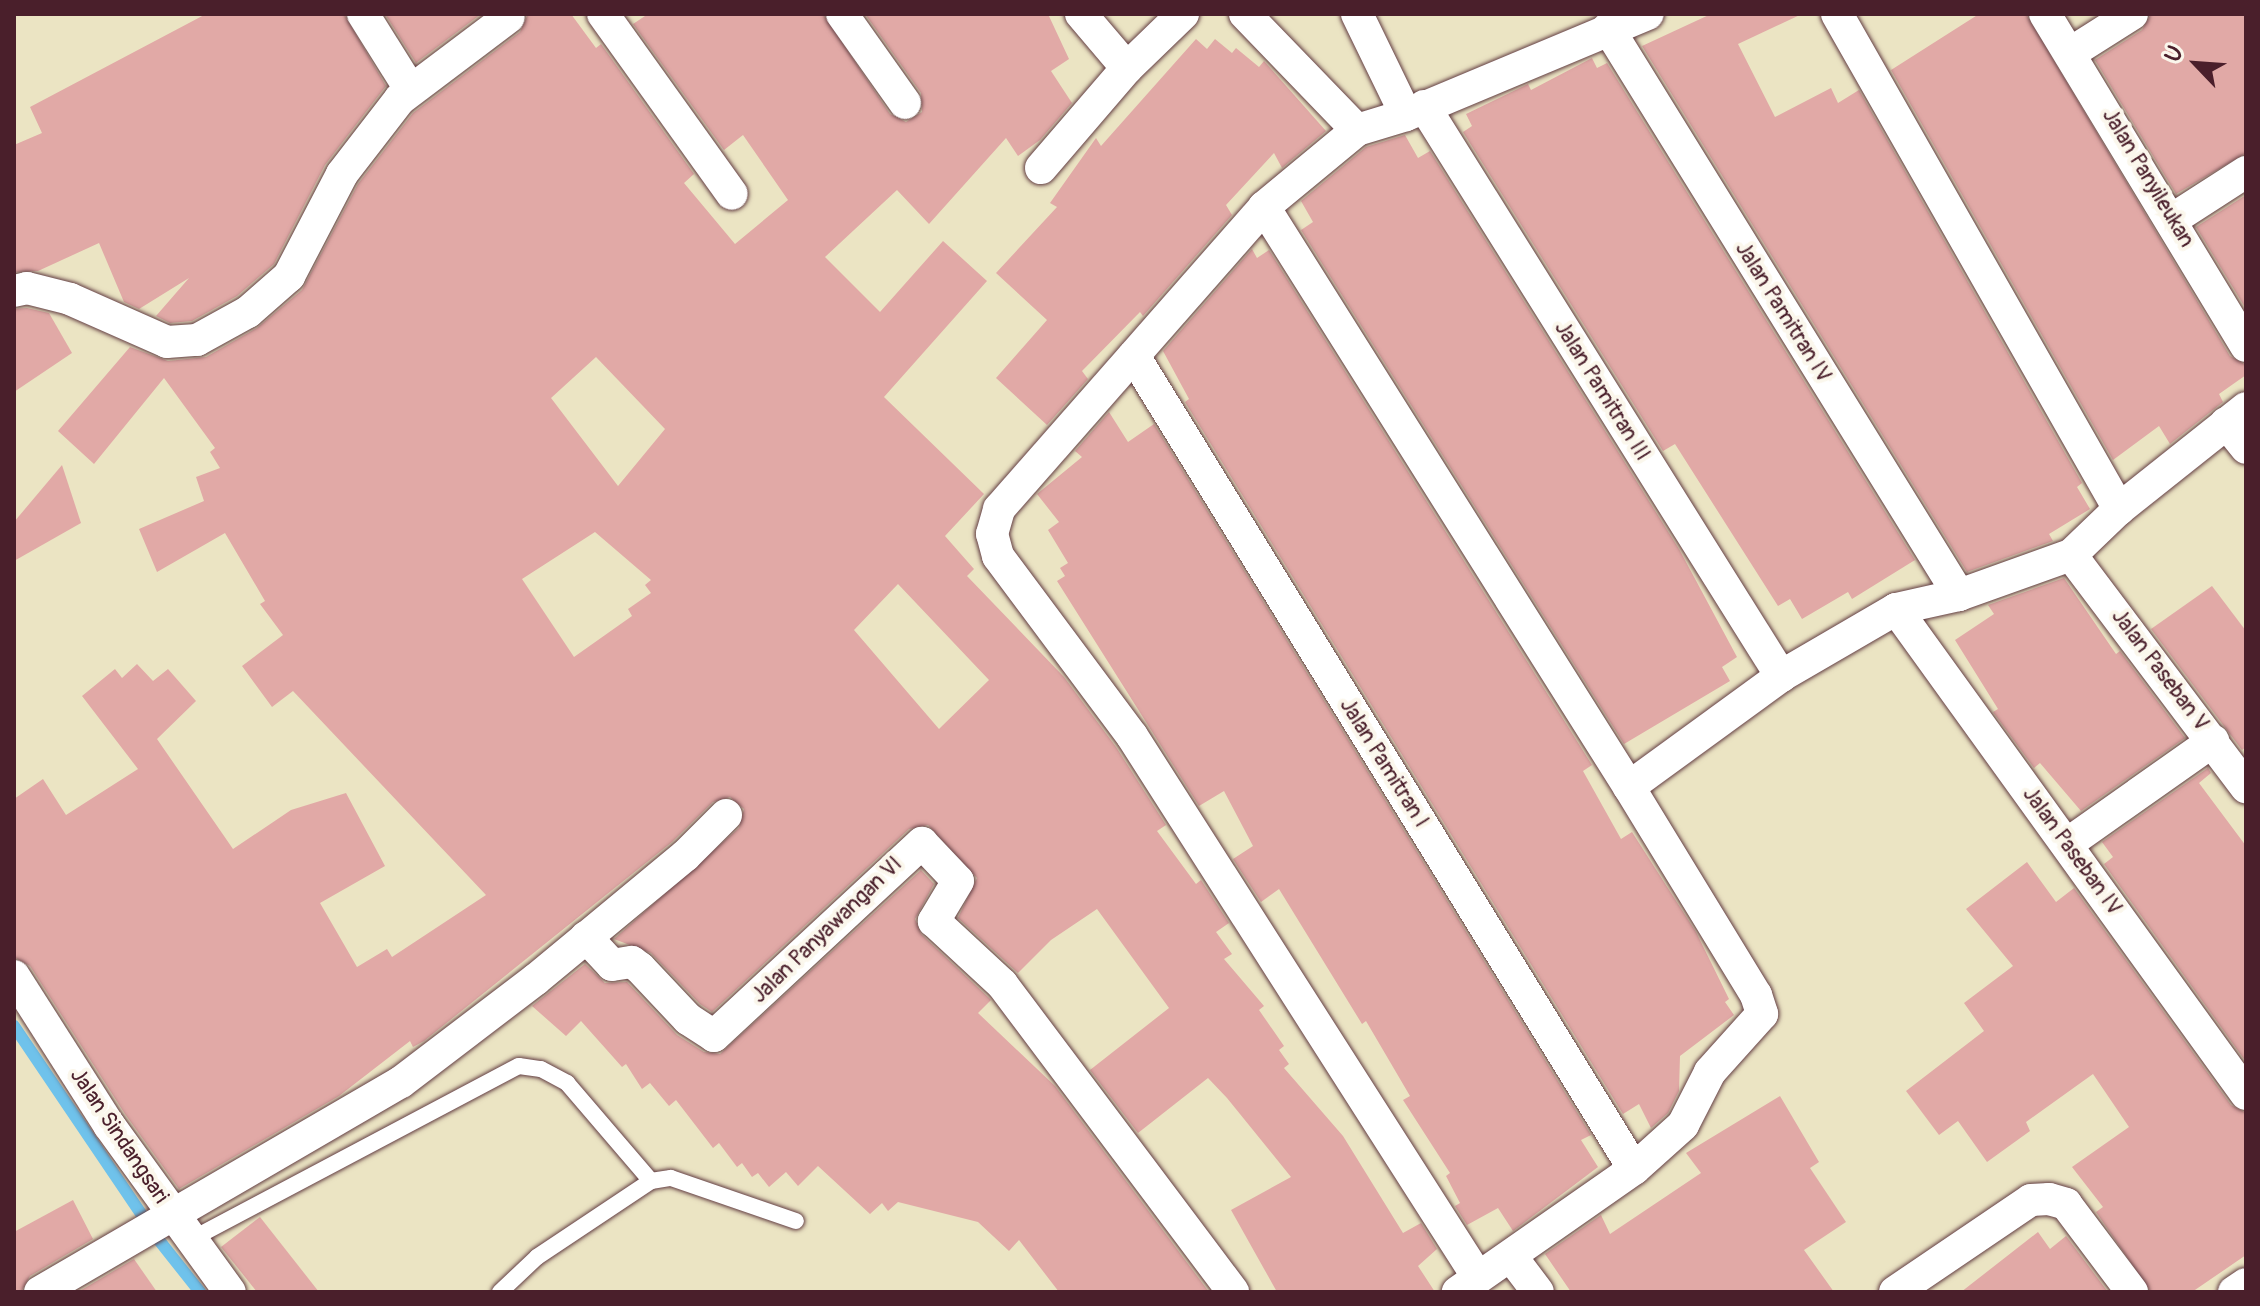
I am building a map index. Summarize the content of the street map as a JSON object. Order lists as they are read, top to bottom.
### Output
{
  "streets": {
    "street": [
      "Jalan Panyileukan",
      "Jalan Pamitran IV",
      "Jalan Pamitran III",
      "Jalan Paseban V",
      "Jalan Pamitran I",
      "Jalan Paseban IV",
      "Jalan Panyawangan VI",
      "Jalan Sindangsari"
    ]
  },
  "north": "top left"
}
